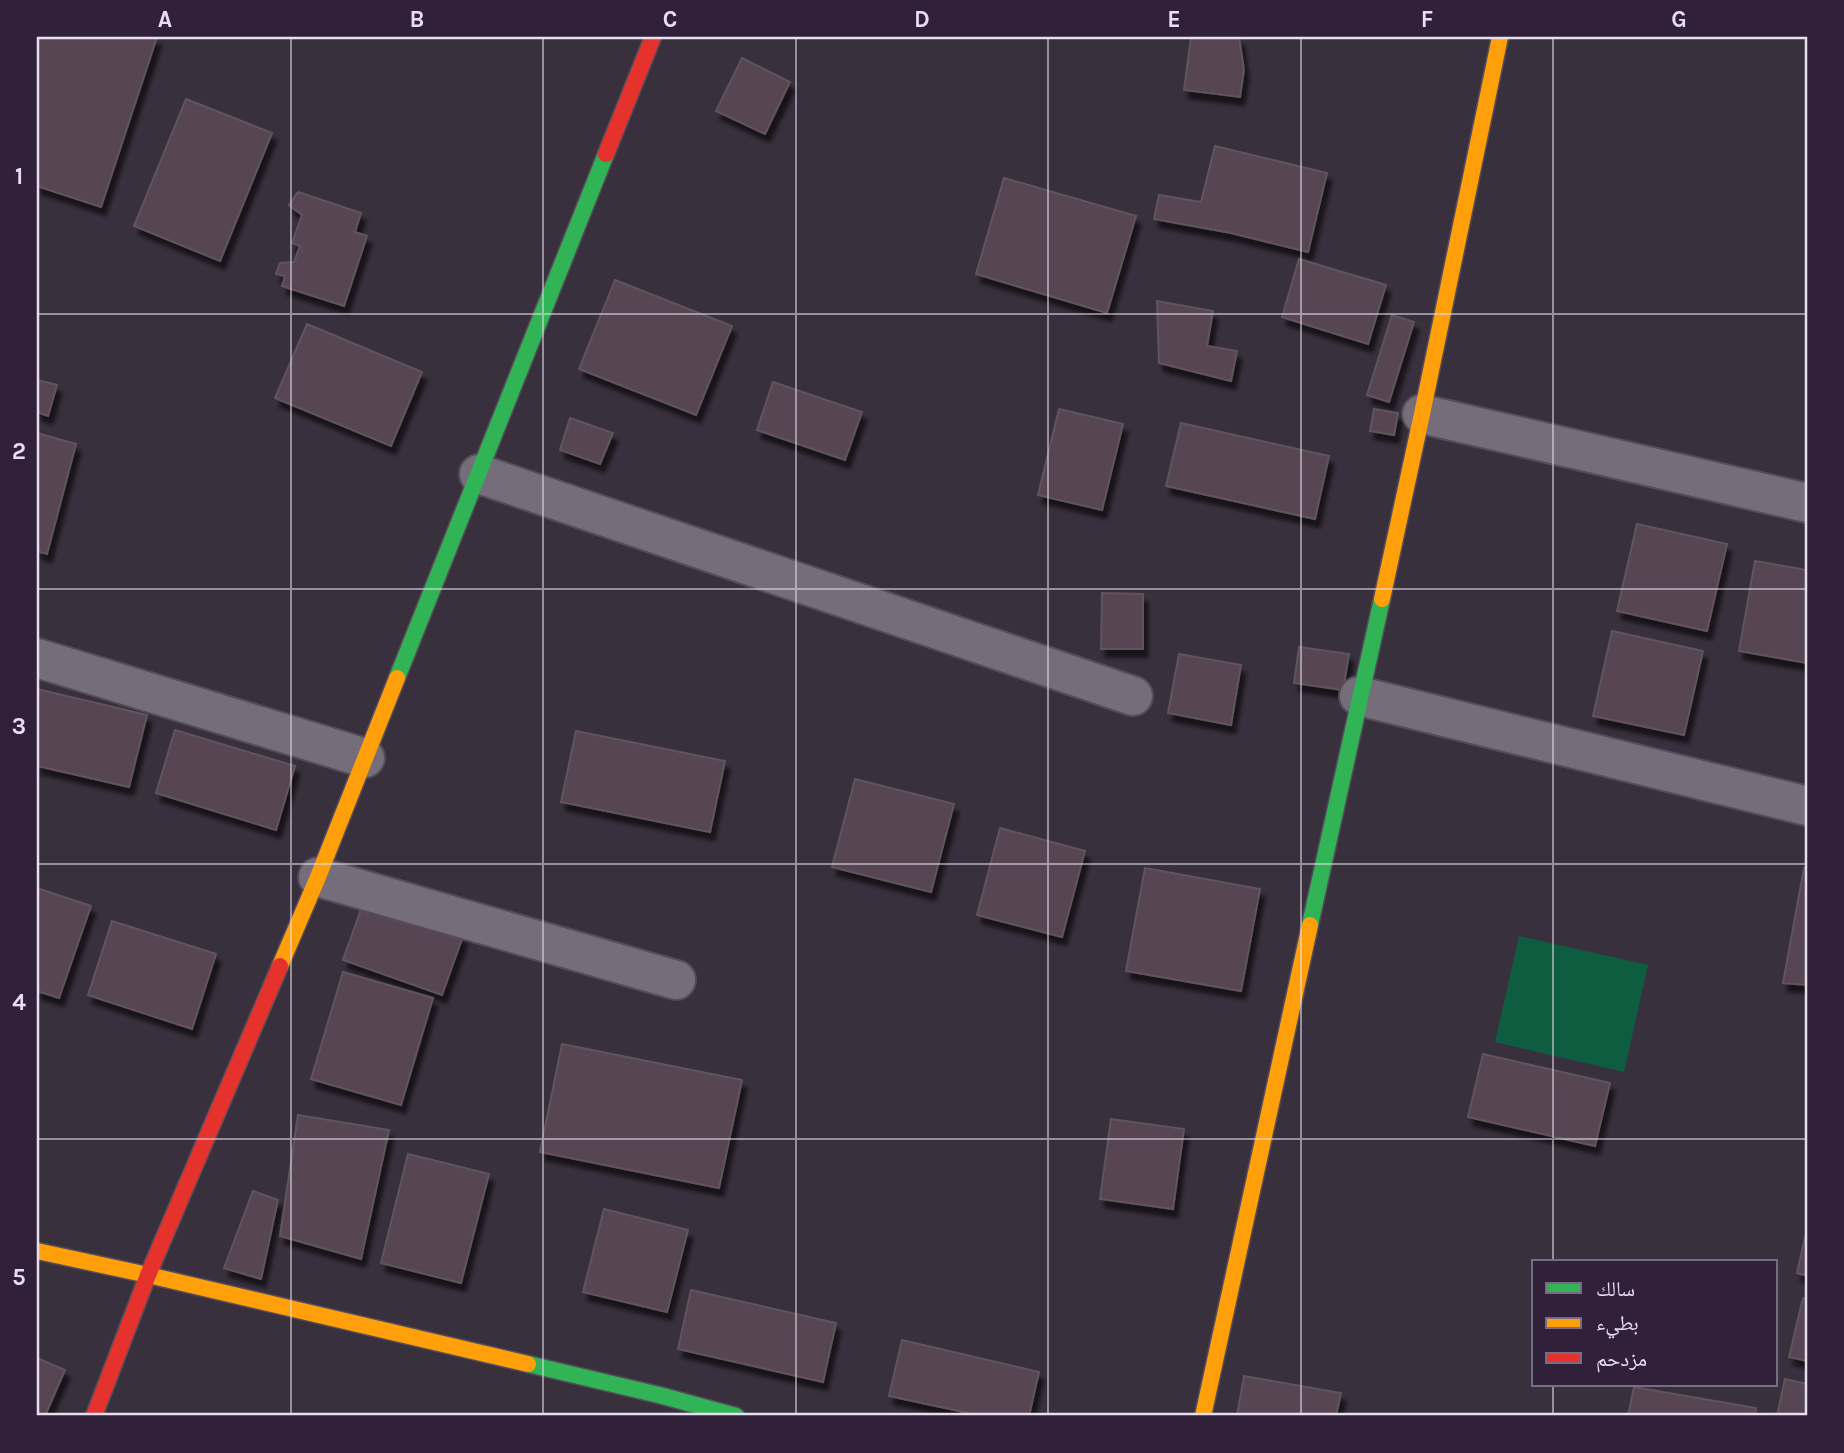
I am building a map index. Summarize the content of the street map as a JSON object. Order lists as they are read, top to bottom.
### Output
{
  "legend": ["سالك", "بطيء", "مزدحم"],
  "grid": {
    "columns": [
      "A",
      "B",
      "C",
      "D",
      "E",
      "F",
      "G"
    ],
    "rows": [
      "1",
      "2",
      "3",
      "4",
      "5"
    ]
  }
}
